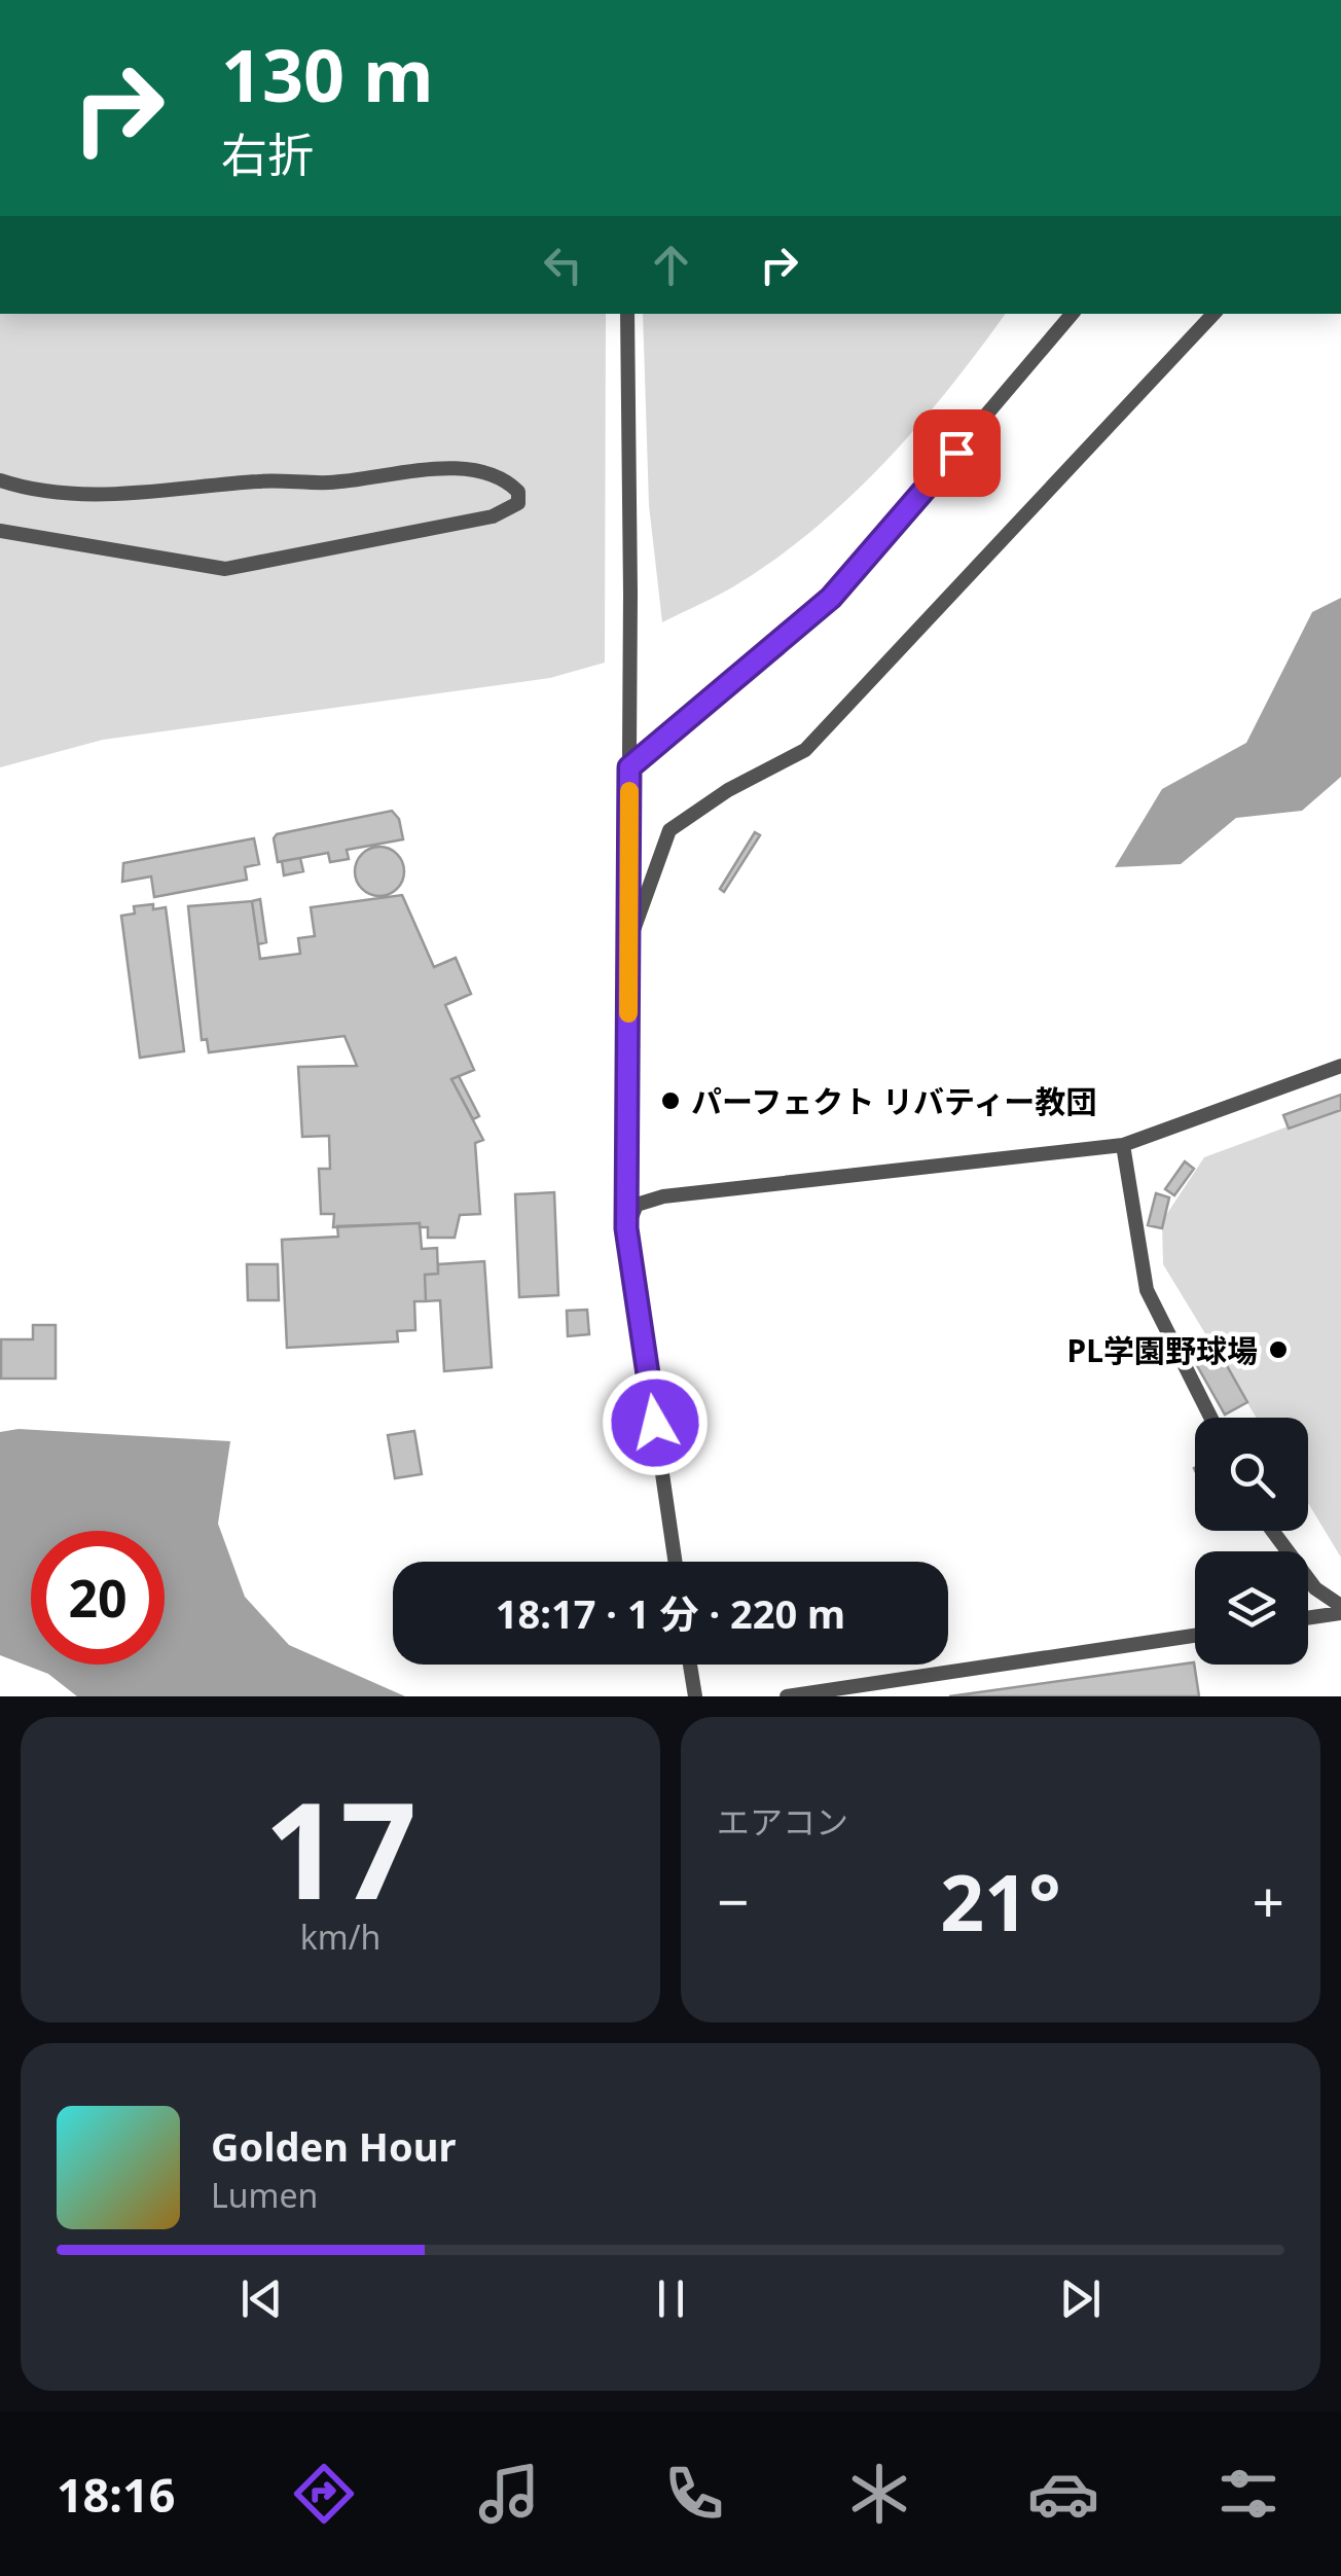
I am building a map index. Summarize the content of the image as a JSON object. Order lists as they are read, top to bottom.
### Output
{
  "places": ["パーフェクト リバティー教団", "PL学園野球場"],
  "page": {
    "turn": ["130 m", "右折"],
    "limit": "20",
    "trip": "18:17 · 1 分 · 220 m",
    "tile": [
      ["17", "km/h"],
      "エアコン"
    ],
    "heat": ["−", "21°", "+"],
    "song": ["Golden Hour", "Lumen"],
    "tabs": "18:16"
  }
}
